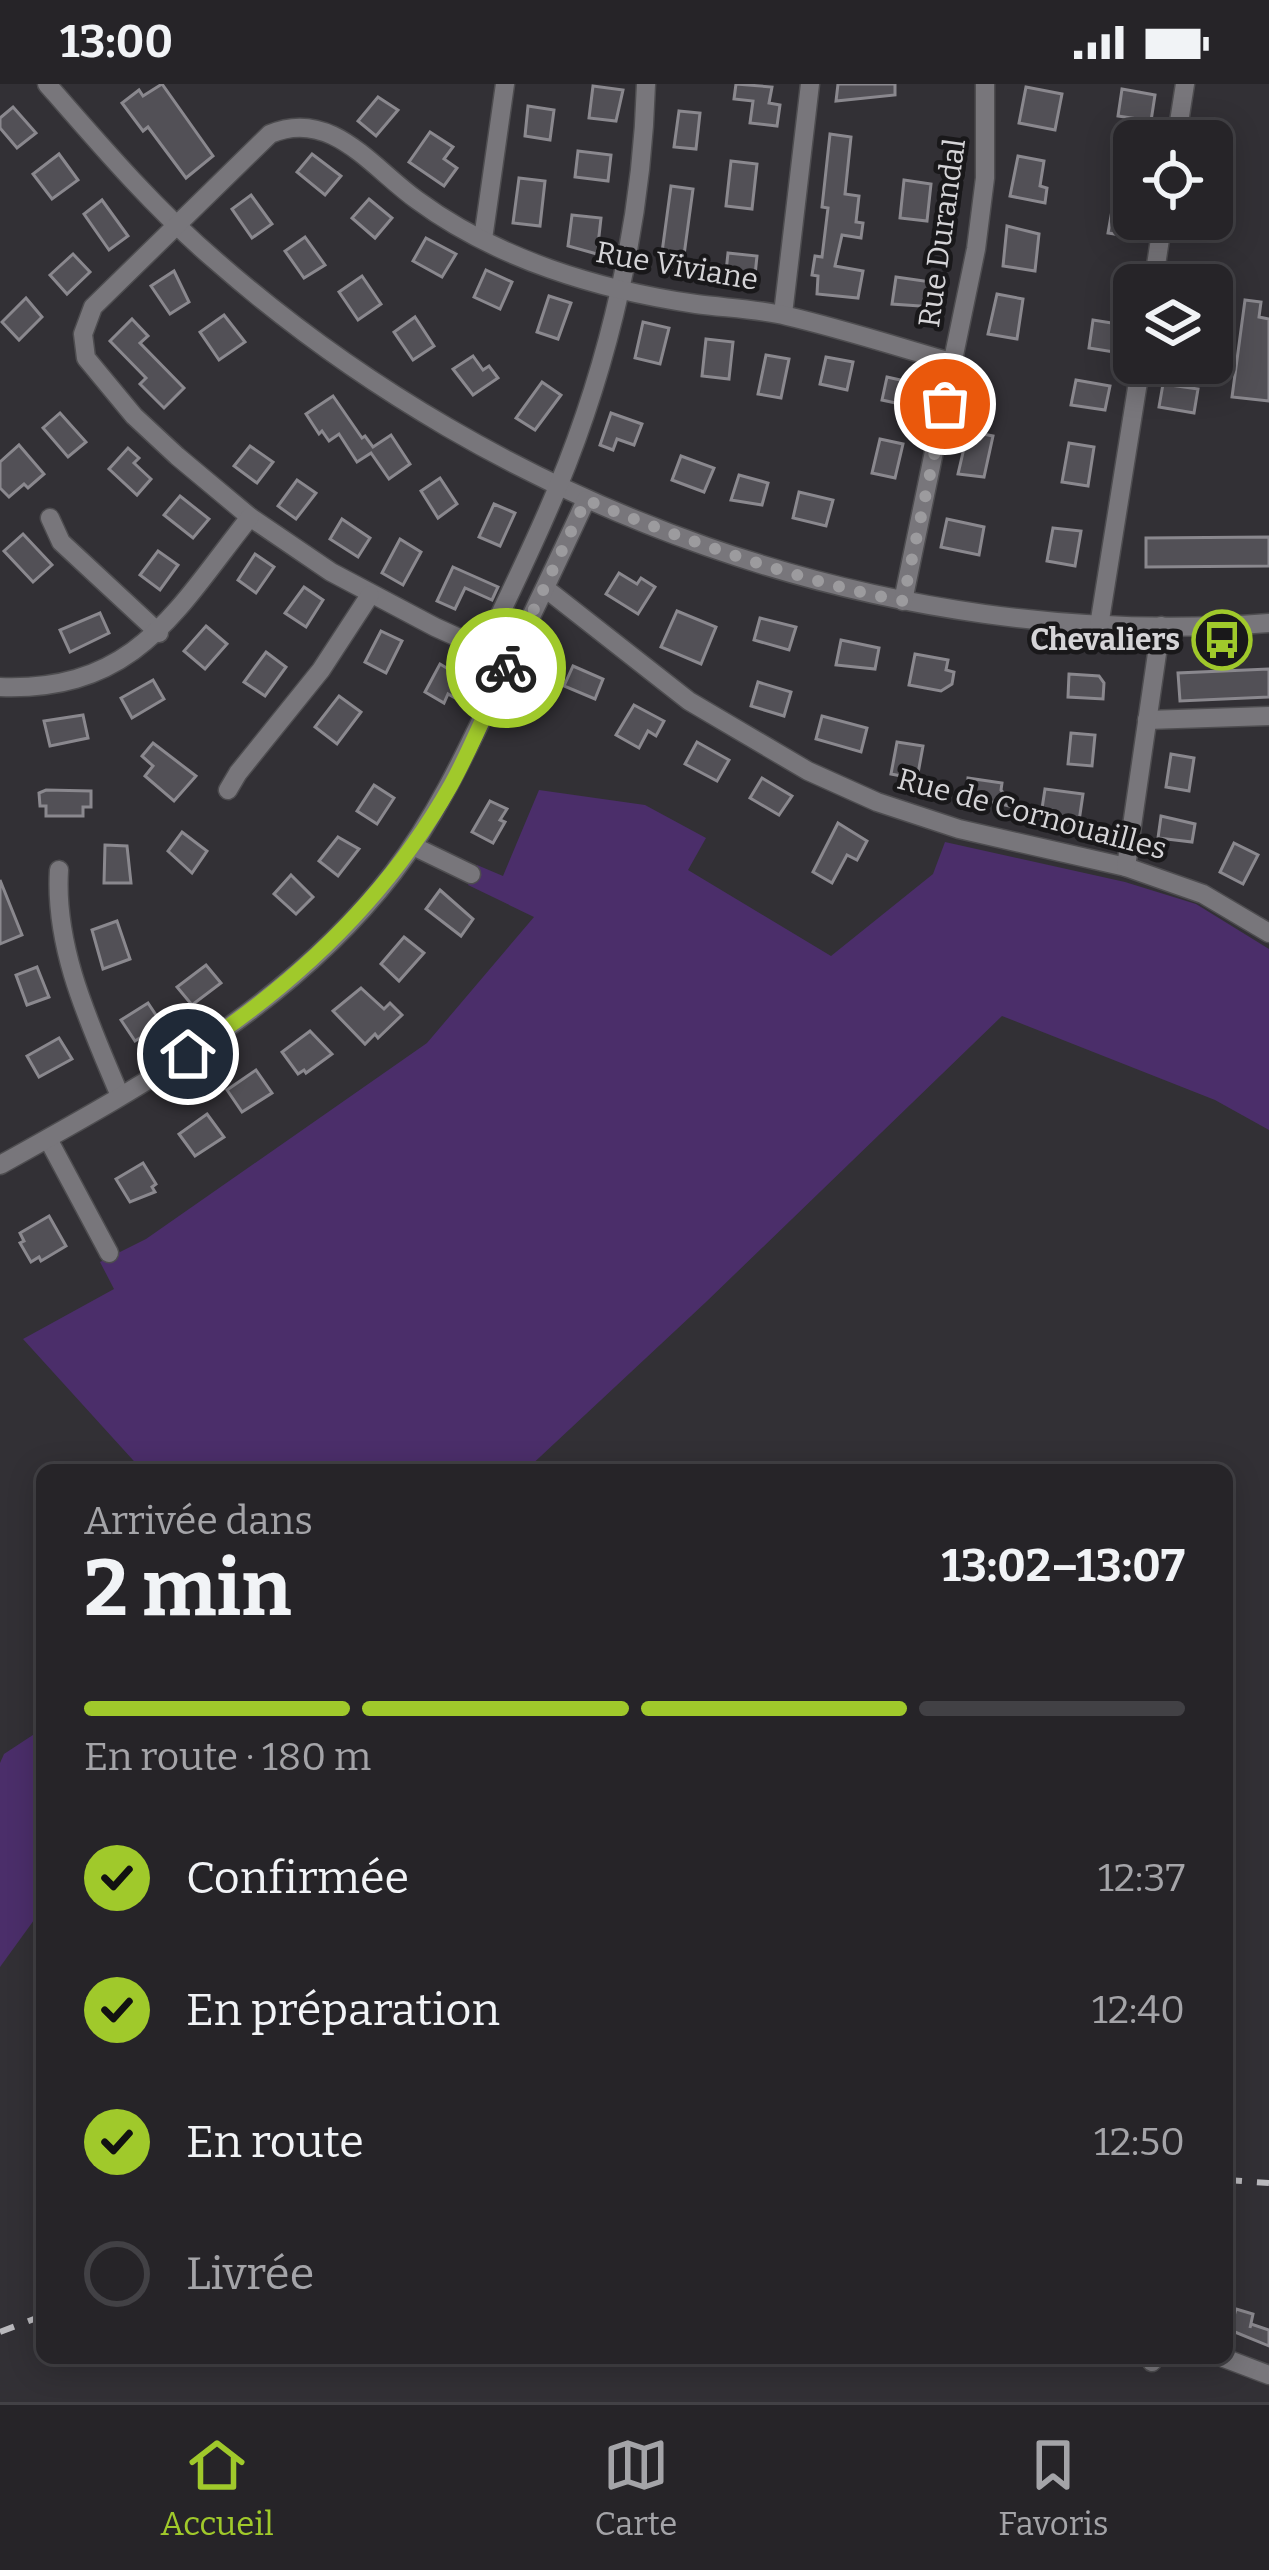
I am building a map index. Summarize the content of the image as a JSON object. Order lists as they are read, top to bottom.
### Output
{
  "streets": {
    "street": ["Rue Durandal", "Rue Viviane", "Rue de Cornouailles"]
  },
  "crossings": [
    ["Rue Durandal", "Rue Viviane"]
  ],
  "places": {
    "bus stop": ["Chevaliers"]
  },
  "page": {
    "status": "13:00",
    "heading": ["2 min", "Arrivée dans", "13:02–13:07"],
    "bar": "En route · 180 m",
    "list": [
      ["Confirmée", "12:37"],
      ["En préparation", "12:40"],
      ["En route", "12:50"],
      "Livrée"
    ],
    "tabs": ["Accueil", "Carte", "Favoris"]
  }
}
